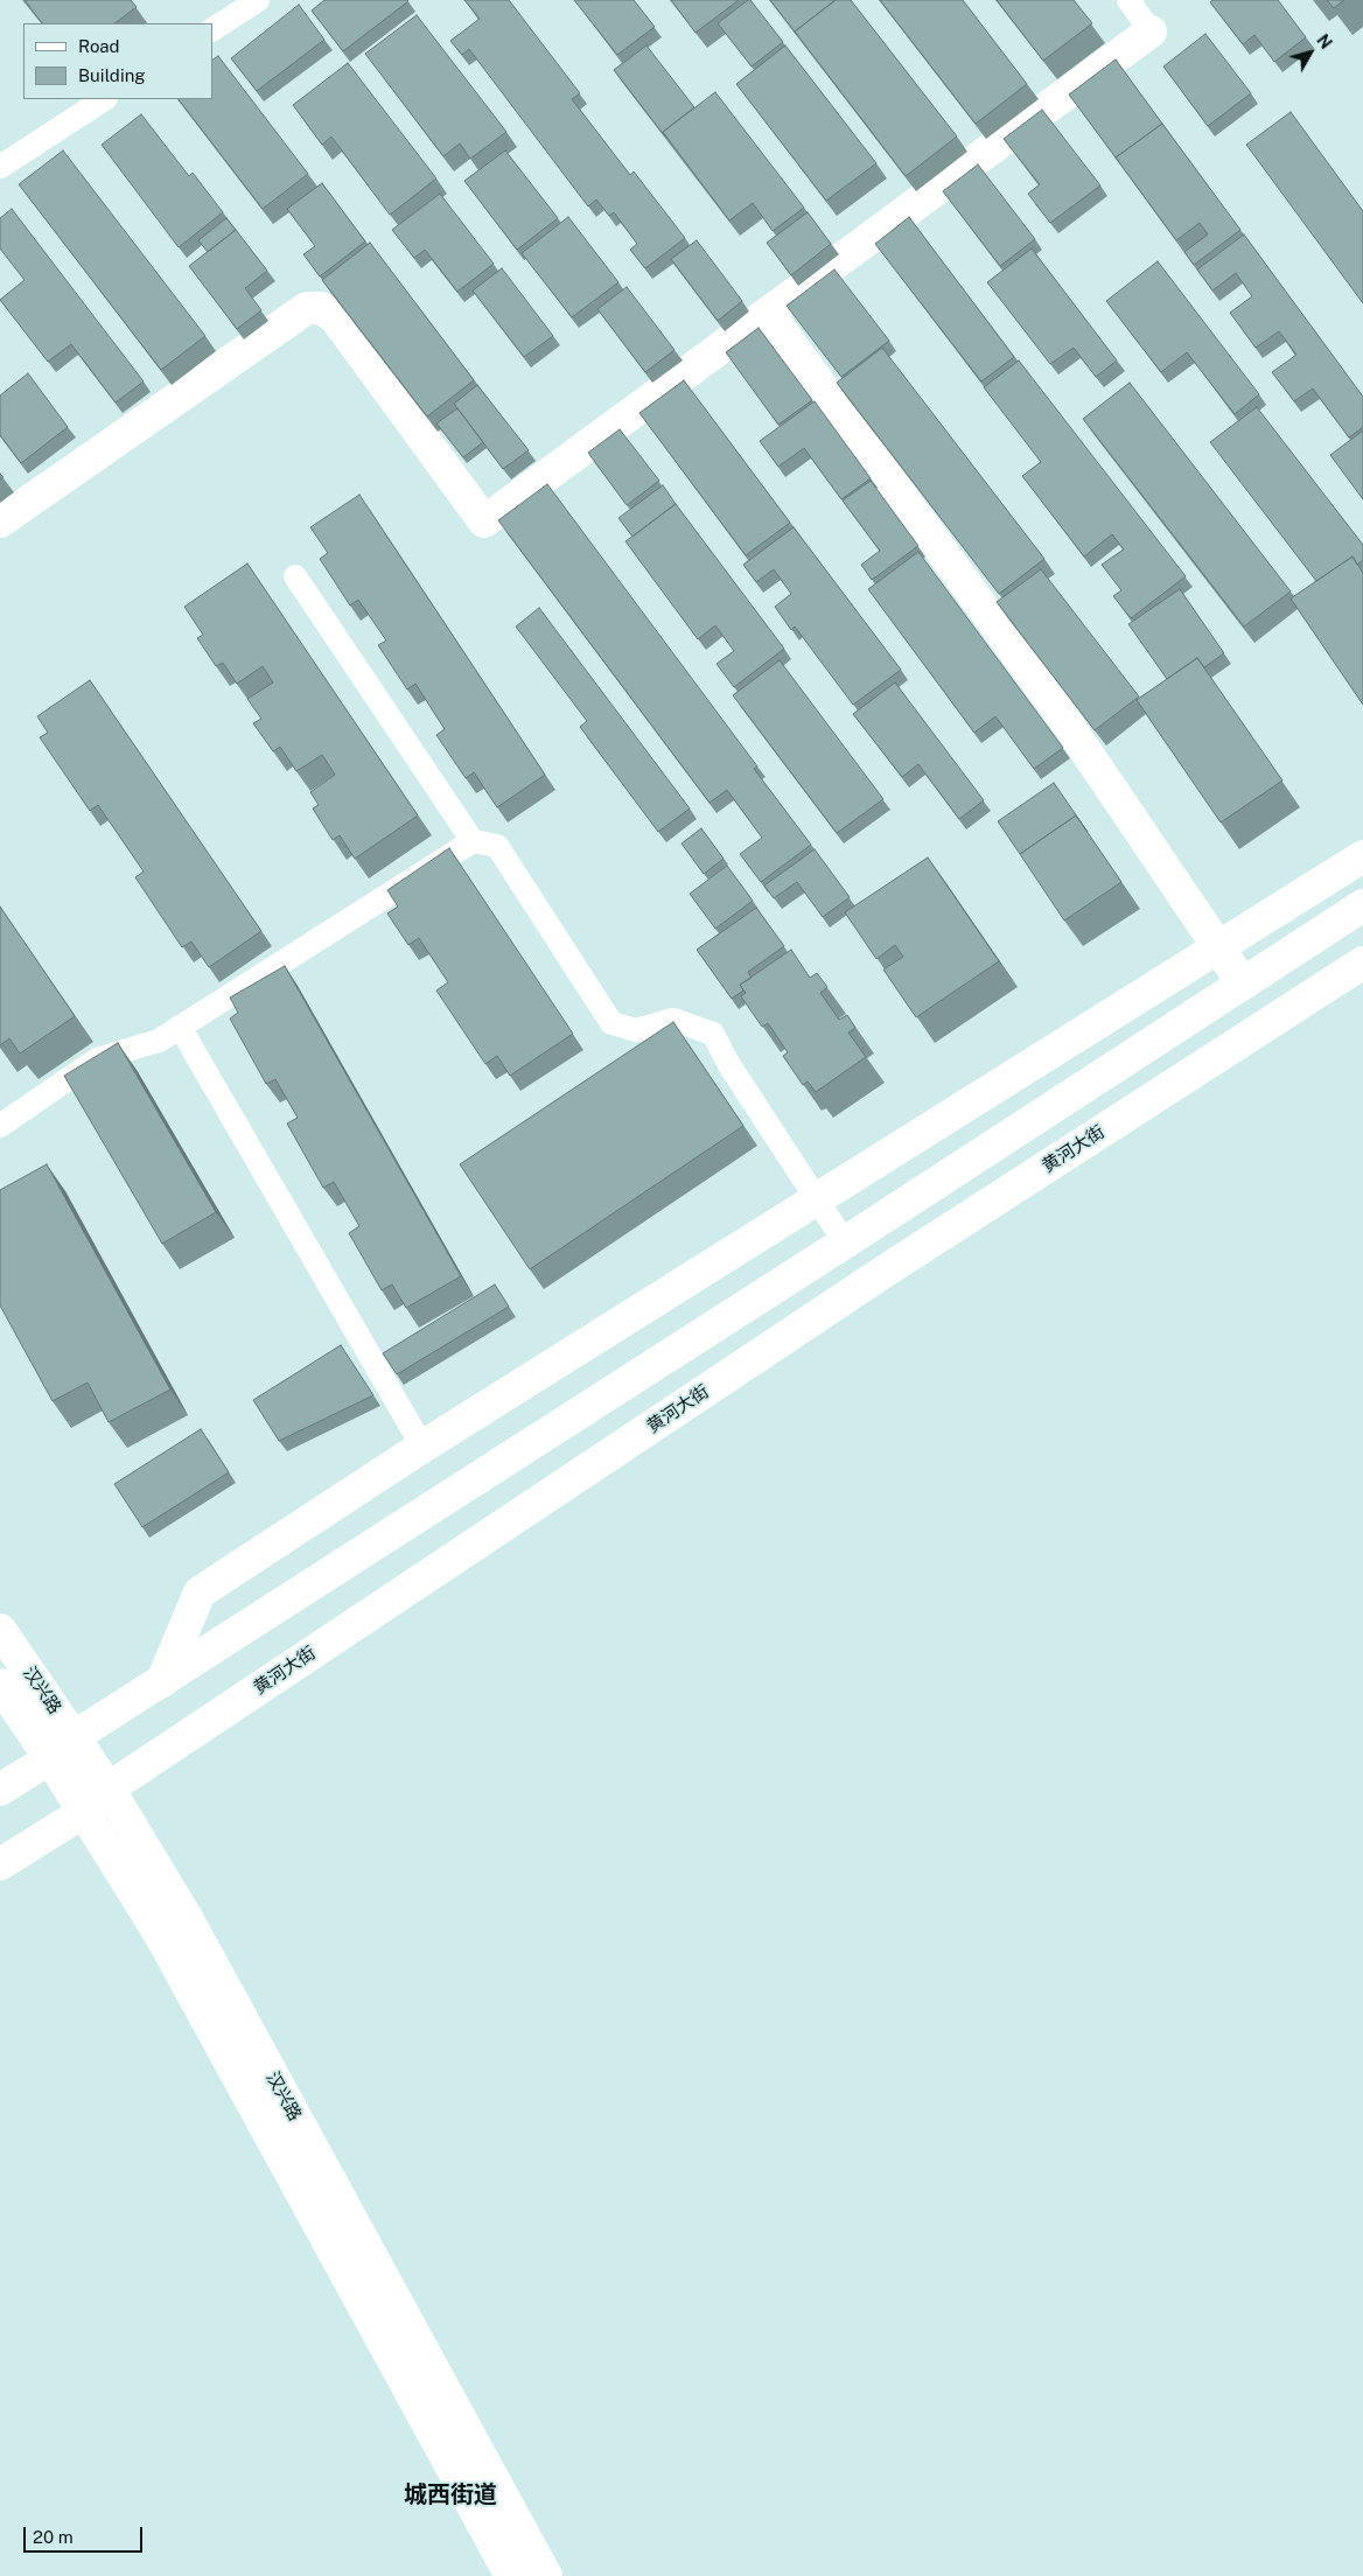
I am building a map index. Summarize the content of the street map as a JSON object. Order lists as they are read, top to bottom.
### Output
{
  "streets": {
    "street": ["黄河大街", "汉兴路"]
  },
  "crossings": [
    ["黄河大街", "汉兴路"]
  ],
  "districts": ["城西街道"],
  "legend": ["Road", "Building"],
  "scale_bar": "20 m",
  "north": "top right"
}
